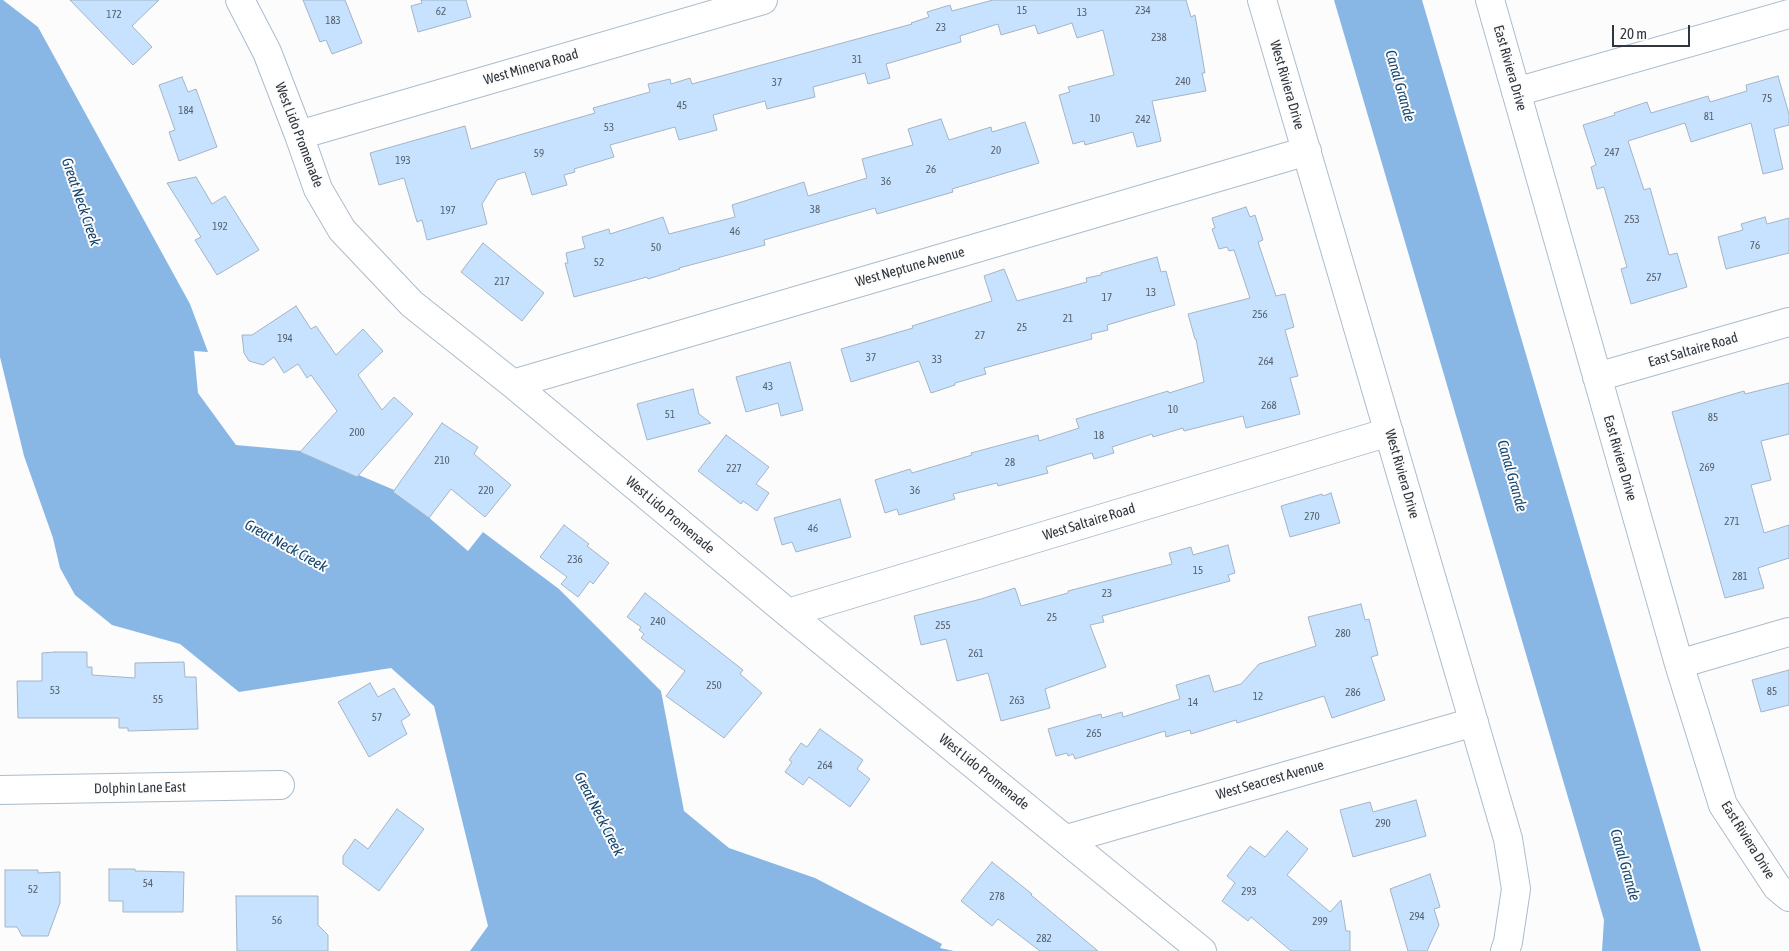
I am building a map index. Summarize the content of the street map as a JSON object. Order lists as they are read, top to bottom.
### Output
{
  "streets": {
    "street": [
      "West Minerva Road",
      "East Riviera Drive",
      "West Riviera Drive",
      "West Lido Promenade",
      "West Neptune Avenue",
      "East Saltaire Road",
      "West Saltaire Road",
      "West Seacrest Avenue",
      "Dolphin Lane East"
    ]
  },
  "crossings": [
    ["West Minerva Road", "West Lido Promenade"],
    ["East Riviera Drive", "East Saltaire Road"],
    ["West Riviera Drive", "West Neptune Avenue"],
    ["West Riviera Drive", "West Saltaire Road"],
    ["West Riviera Drive", "West Seacrest Avenue"],
    ["West Lido Promenade", "West Neptune Avenue"],
    ["West Lido Promenade", "West Saltaire Road"],
    ["West Lido Promenade", "West Seacrest Avenue"]
  ],
  "water": ["Canal Grande", "Great Neck Creek"],
  "house_numbers": [
    "15",
    "234",
    "62",
    "13",
    "172",
    "183",
    "23",
    "238",
    "31",
    "240",
    "37",
    "75",
    "45",
    "184",
    "81",
    "10",
    "242",
    "53",
    "20",
    "247",
    "59",
    "193",
    "26",
    "36",
    "38",
    "197",
    "253",
    "192",
    "46",
    "76",
    "50",
    "52",
    "257",
    "217",
    "13",
    "17",
    "256",
    "21",
    "25",
    "27",
    "194",
    "37",
    "33",
    "264",
    "43",
    "268",
    "10",
    "51",
    "85",
    "200",
    "18",
    "210",
    "28",
    "269",
    "227",
    "220",
    "36",
    "270",
    "271",
    "46",
    "236",
    "15",
    "281",
    "23",
    "25",
    "240",
    "255",
    "280",
    "261",
    "250",
    "53",
    "85",
    "286",
    "12",
    "55",
    "263",
    "14",
    "57",
    "265",
    "264",
    "290",
    "54",
    "52",
    "293",
    "278",
    "294",
    "56",
    "299",
    "282"
  ],
  "scale_bar": "20 m"
}
